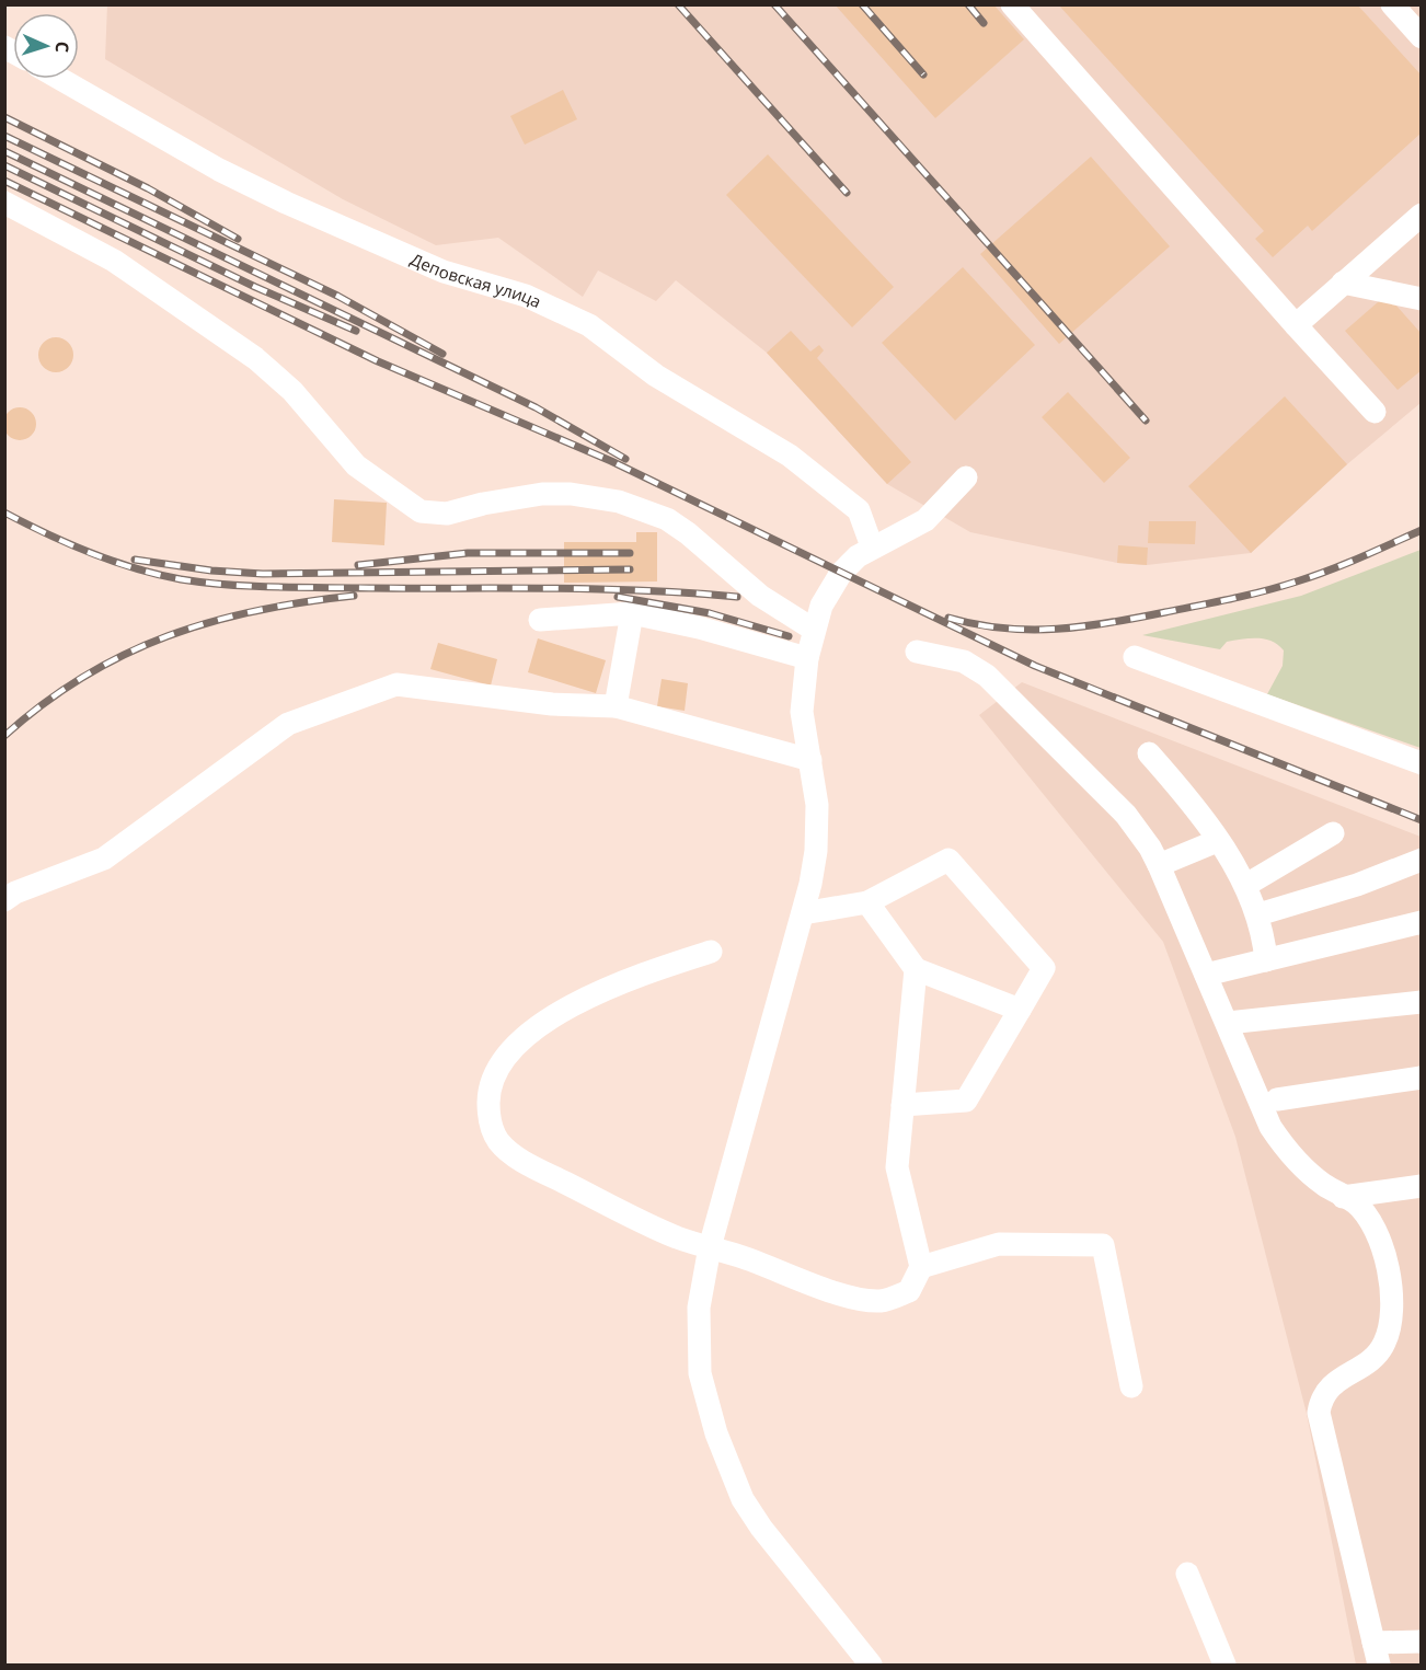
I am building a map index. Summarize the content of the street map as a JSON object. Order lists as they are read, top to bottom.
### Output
{
  "streets": {
    "street": ["Деповская улица"]
  },
  "north": "right"
}
